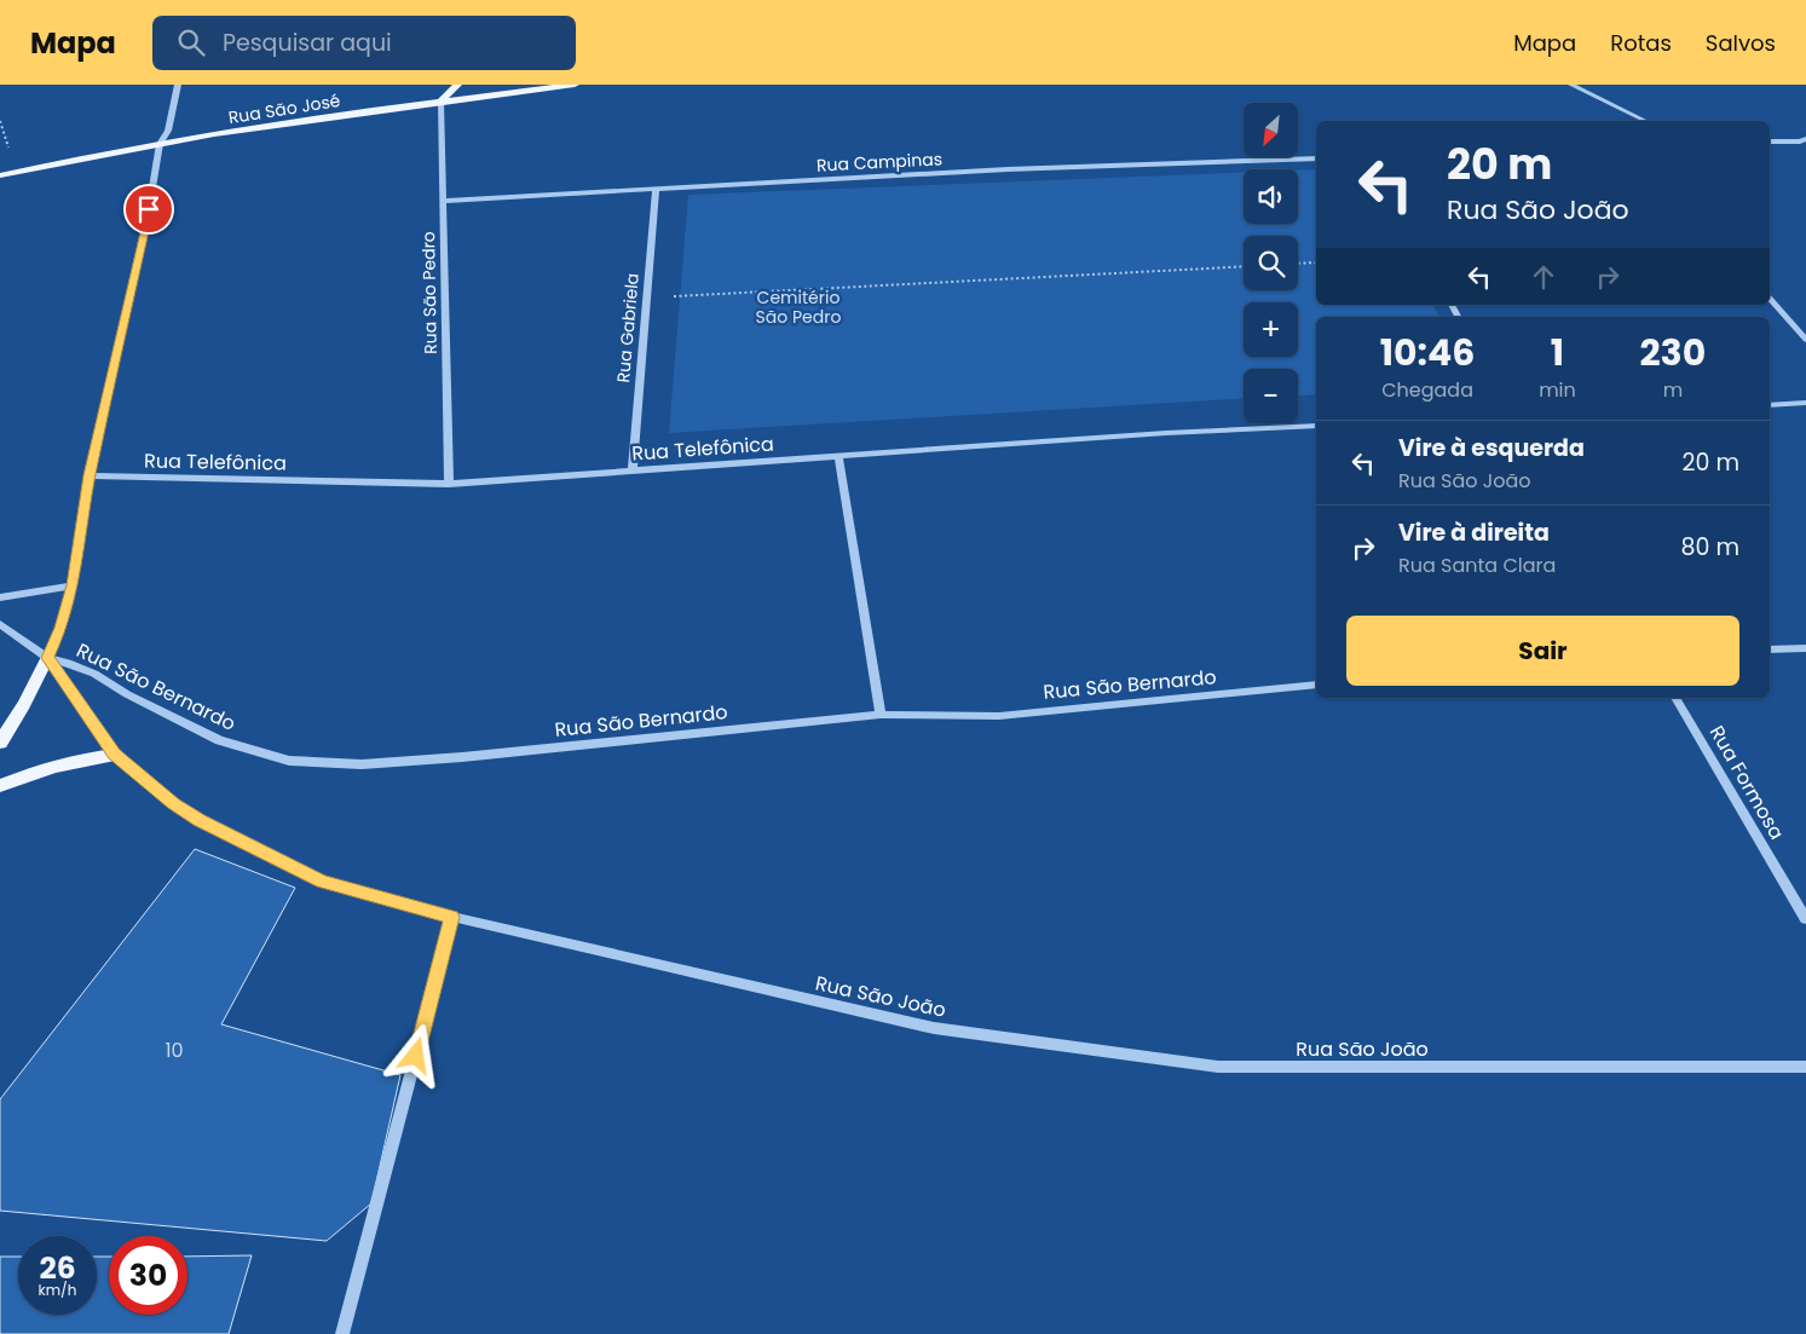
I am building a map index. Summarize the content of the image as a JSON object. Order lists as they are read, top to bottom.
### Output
{
  "streets": {
    "main road": ["Rua São José"],
    "street": [
      "Rua Campinas",
      "Rua São Pedro",
      "Rua Gabriela",
      "Rua Telefônica",
      "Rua São Bernardo",
      "Rua Formosa",
      "Rua São João"
    ]
  },
  "crossings": [
    ["Rua São José", "Rua São Pedro"],
    ["Rua Campinas", "Rua São Pedro"],
    ["Rua Campinas", "Rua Gabriela"],
    ["Rua São Pedro", "Rua Telefônica"],
    ["Rua Gabriela", "Rua Telefônica"],
    ["Rua São Bernardo", "Rua São João"]
  ],
  "parks": ["Cemitério São Pedro"],
  "house_numbers": ["10"],
  "north": "bottom left",
  "page": {
    "header": "Mapa",
    "search": "Pesquisar aqui",
    "nav": ["Mapa", "Rotas", "Salvos"],
    "map_buttons": ["+", "−"],
    "turn": ["20 m", "Rua São João"],
    "eta": [
      "10:46",
      "Chegada",
      "1",
      "min",
      "230",
      "m"
    ],
    "list": [
      {
        "name": "Vire à esquerda",
        "note": "Rua São João",
        "value": "20 m"
      },
      {
        "name": "Vire à direita",
        "note": "Rua Santa Clara",
        "value": "80 m"
      }
    ],
    "buttons": "Sair",
    "speed": "26 km/h",
    "limit": "30"
  }
}
